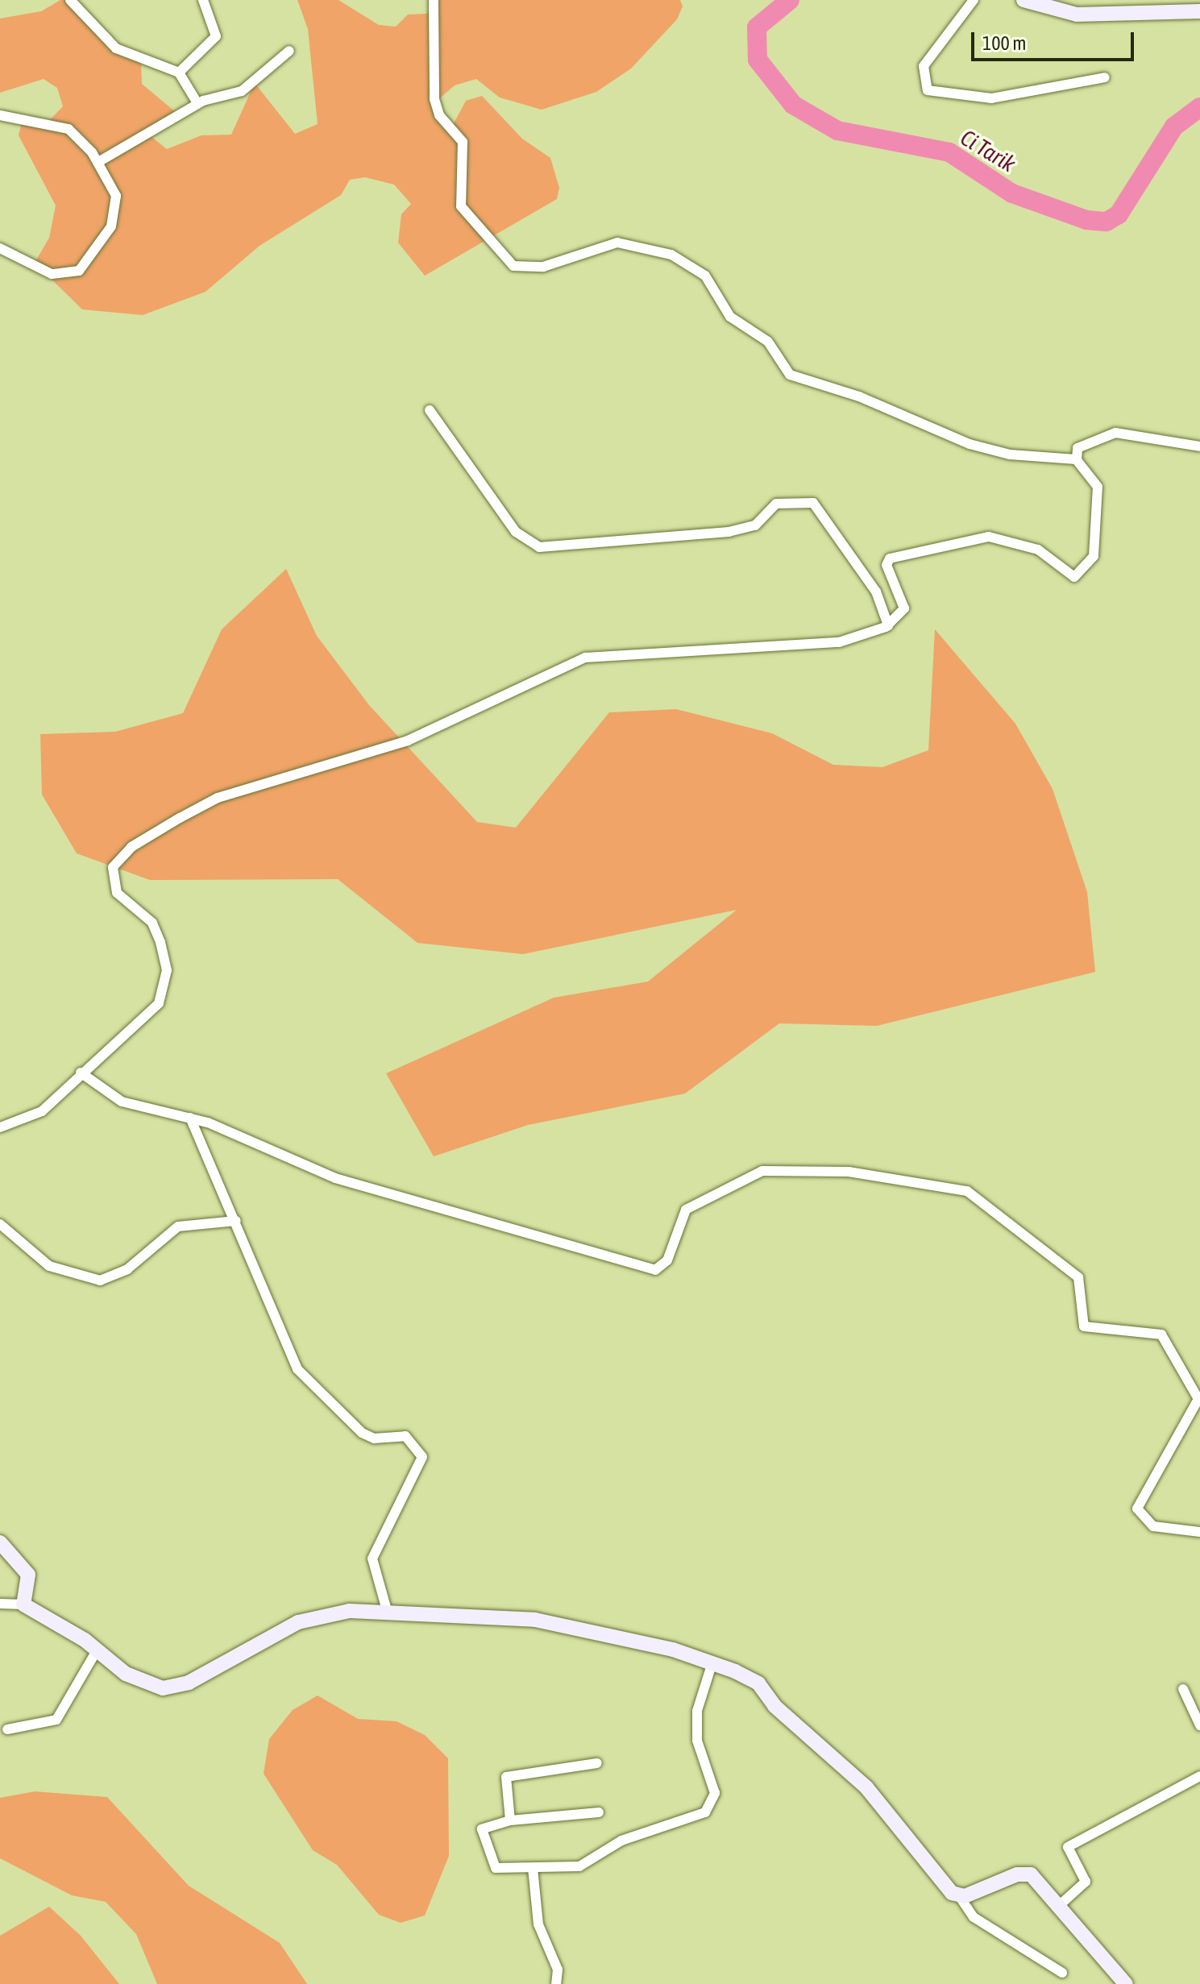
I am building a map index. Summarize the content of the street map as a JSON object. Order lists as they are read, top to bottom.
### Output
{
  "water": ["Ci Tarik"],
  "scale_bar": "100 m"
}
